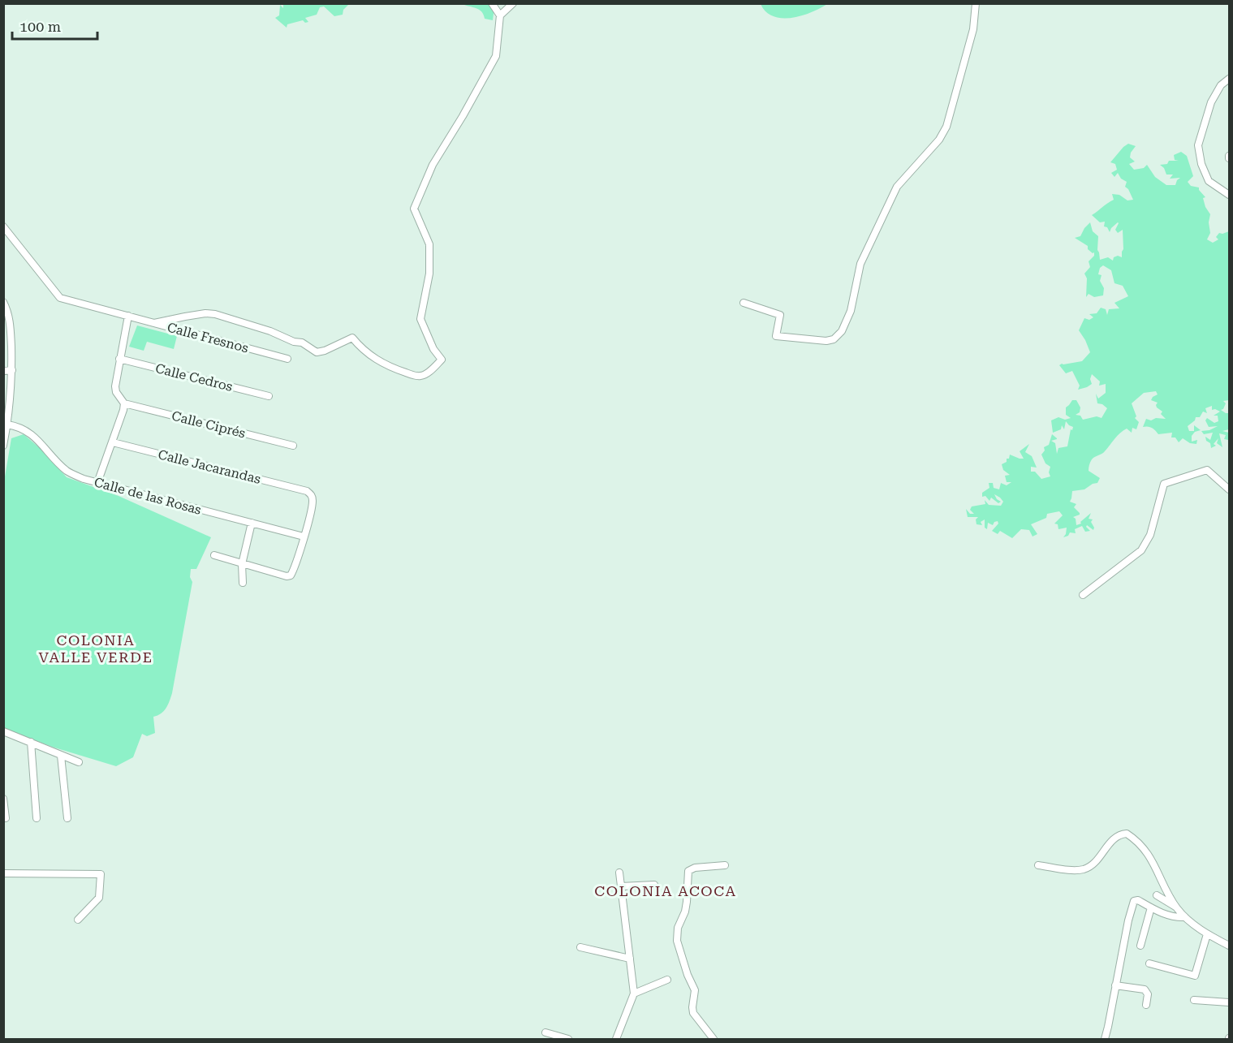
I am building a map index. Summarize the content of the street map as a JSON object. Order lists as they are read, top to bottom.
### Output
{
  "streets": {
    "street": [
      "Calle Fresnos",
      "Calle Cedros",
      "Calle Ciprés",
      "Calle Jacarandas",
      "Calle de las Rosas"
    ]
  },
  "crossings": [
    ["Calle Jacarandas", "Calle de las Rosas"]
  ],
  "districts": ["COLONIA VALLE VERDE", "COLONIA ACOCA"],
  "scale_bar": "100 m"
}
